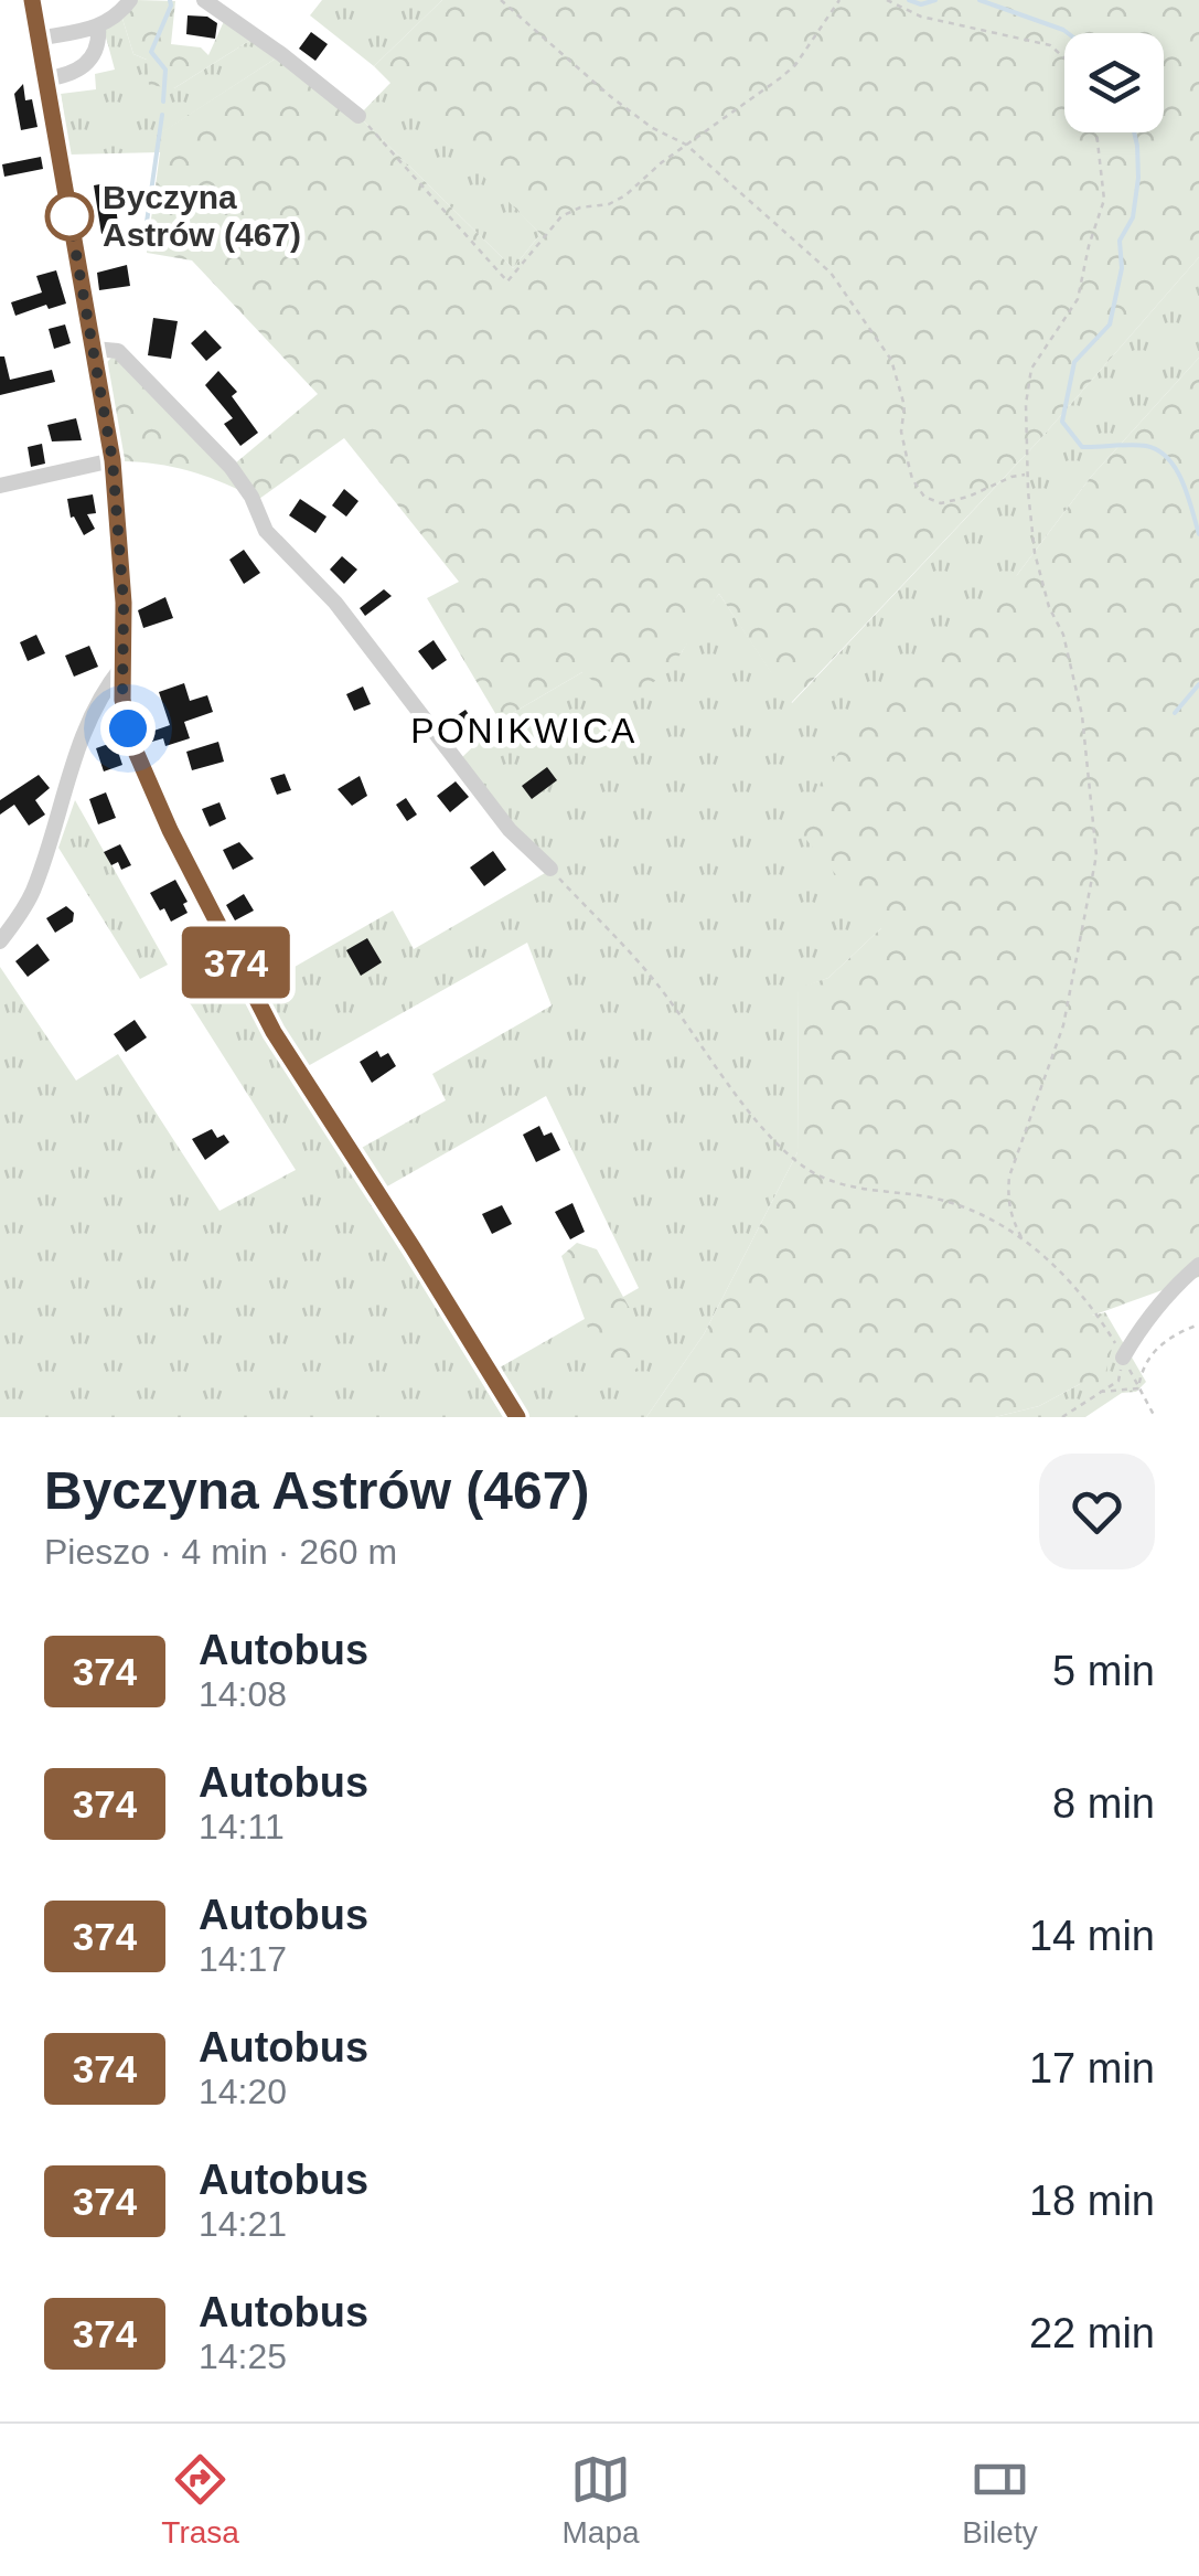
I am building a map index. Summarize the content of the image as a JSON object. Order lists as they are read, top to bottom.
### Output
{
  "districts": ["PONIKWICA"],
  "places": ["Byczyna Astrów (467)"],
  "lines": ["bus line 374"],
  "page": {
    "on_map": "374",
    "heading": ["Byczyna Astrów (467)", "Pieszo · 4 min · 260 m"],
    "list": [
      {
        "mark": "374",
        "name": "Autobus",
        "note": "14:08",
        "value": "5 min"
      },
      {
        "mark": "374",
        "name": "Autobus",
        "note": "14:11",
        "value": "8 min"
      },
      {
        "mark": "374",
        "name": "Autobus",
        "note": "14:17",
        "value": "14 min"
      },
      {
        "mark": "374",
        "name": "Autobus",
        "note": "14:20",
        "value": "17 min"
      },
      {
        "mark": "374",
        "name": "Autobus",
        "note": "14:21",
        "value": "18 min"
      },
      {
        "mark": "374",
        "name": "Autobus",
        "note": "14:25",
        "value": "22 min"
      }
    ],
    "tabs": ["Trasa", "Mapa", "Bilety"]
  }
}
